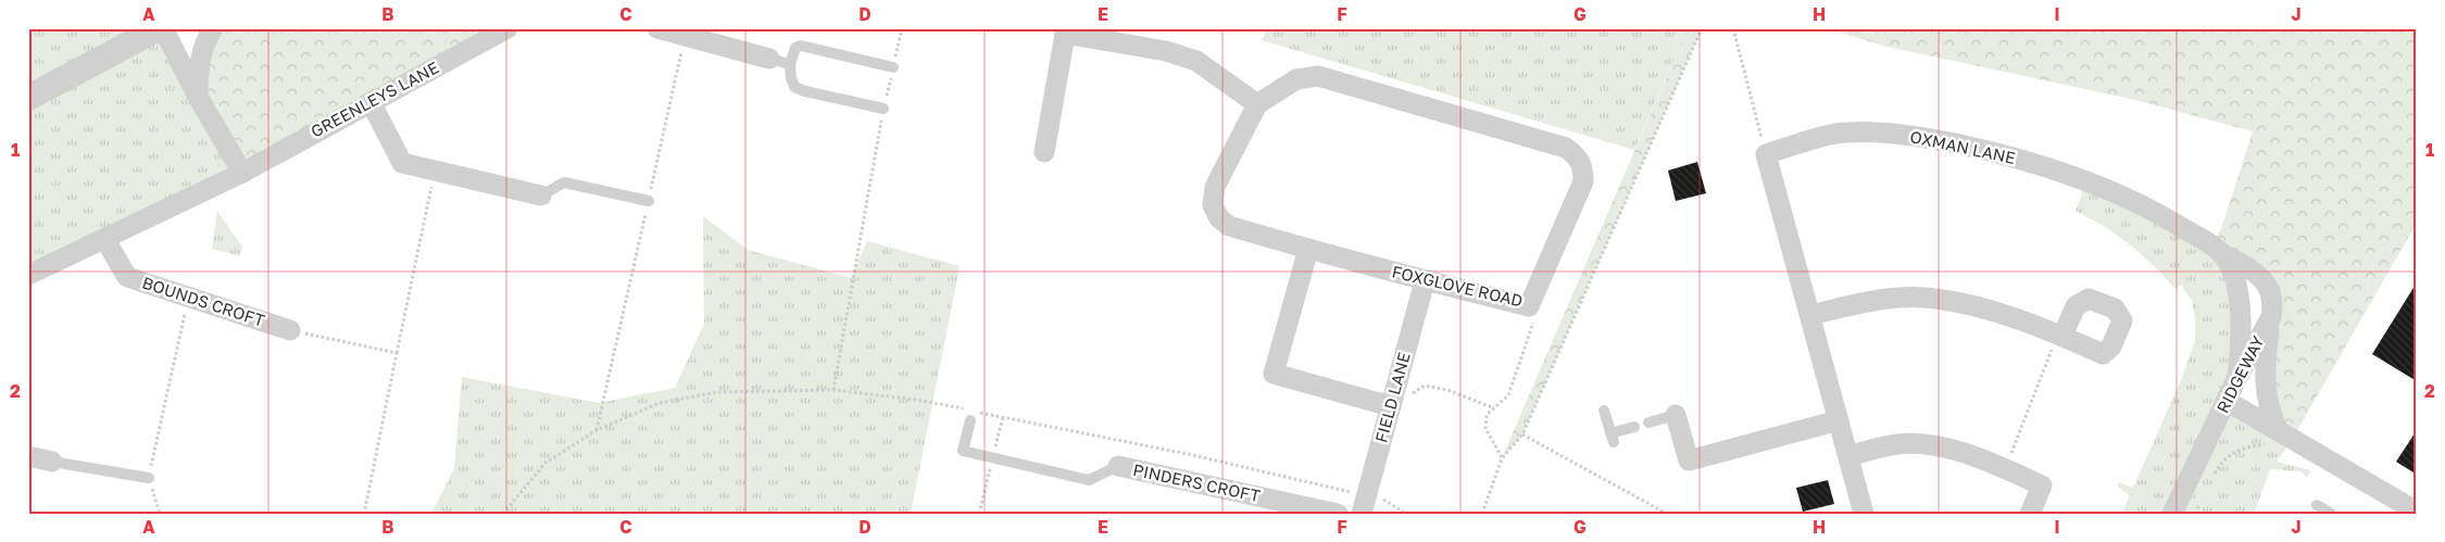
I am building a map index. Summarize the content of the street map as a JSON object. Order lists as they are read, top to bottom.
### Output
{
  "streets": {
    "street": [
      "GREENLEYS LANE",
      "OXMAN LANE",
      "FOXGLOVE ROAD",
      "BOUNDS CROFT",
      "RIDGEWAY",
      "FIELD LANE",
      "PINDERS CROFT"
    ]
  },
  "crossings": [
    ["GREENLEYS LANE", "BOUNDS CROFT"],
    ["OXMAN LANE", "RIDGEWAY"],
    ["FOXGLOVE ROAD", "FIELD LANE"]
  ],
  "grid": {
    "columns": [
      "A",
      "B",
      "C",
      "D",
      "E",
      "F",
      "G",
      "H",
      "I",
      "J"
    ],
    "rows": ["1", "2"]
  }
}
